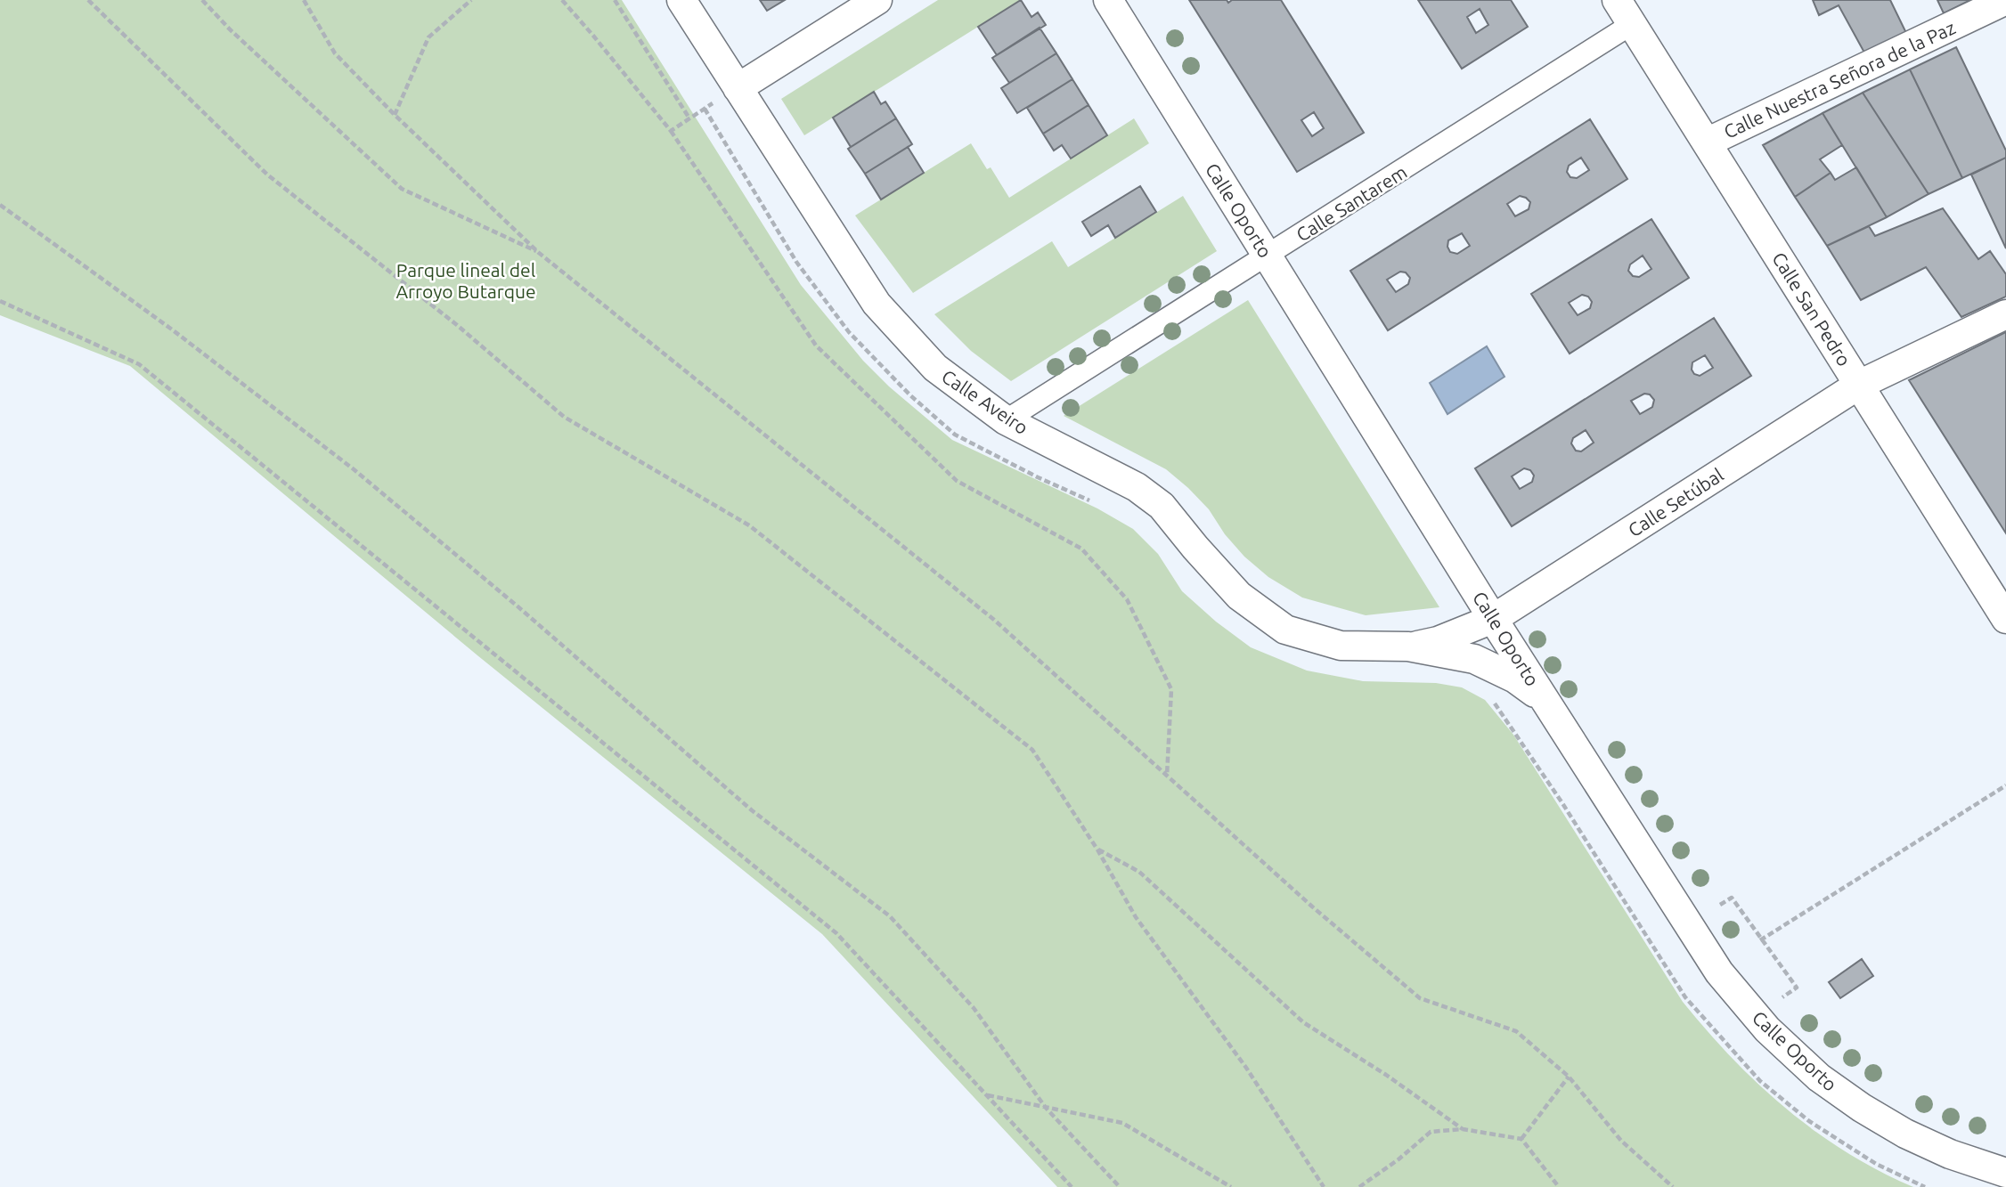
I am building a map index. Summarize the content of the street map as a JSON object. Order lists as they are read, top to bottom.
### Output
{
  "streets": {
    "street": [
      "Calle Nuestra Señora de la Paz",
      "Calle Santarem",
      "Calle Oporto",
      "Calle San Pedro",
      "Calle Aveiro",
      "Calle Setúbal"
    ]
  },
  "crossings": [
    ["Calle Nuestra Señora de la Paz", "Calle San Pedro"],
    ["Calle Santarem", "Calle Oporto"],
    ["Calle Santarem", "Calle San Pedro"],
    ["Calle Santarem", "Calle Aveiro"],
    ["Calle Oporto", "Calle Aveiro"],
    ["Calle Oporto", "Calle Setúbal"],
    ["Calle San Pedro", "Calle Setúbal"],
    ["Calle Aveiro", "Calle Setúbal"]
  ],
  "parks": ["Parque lineal del Arroyo Butarque"]
}
